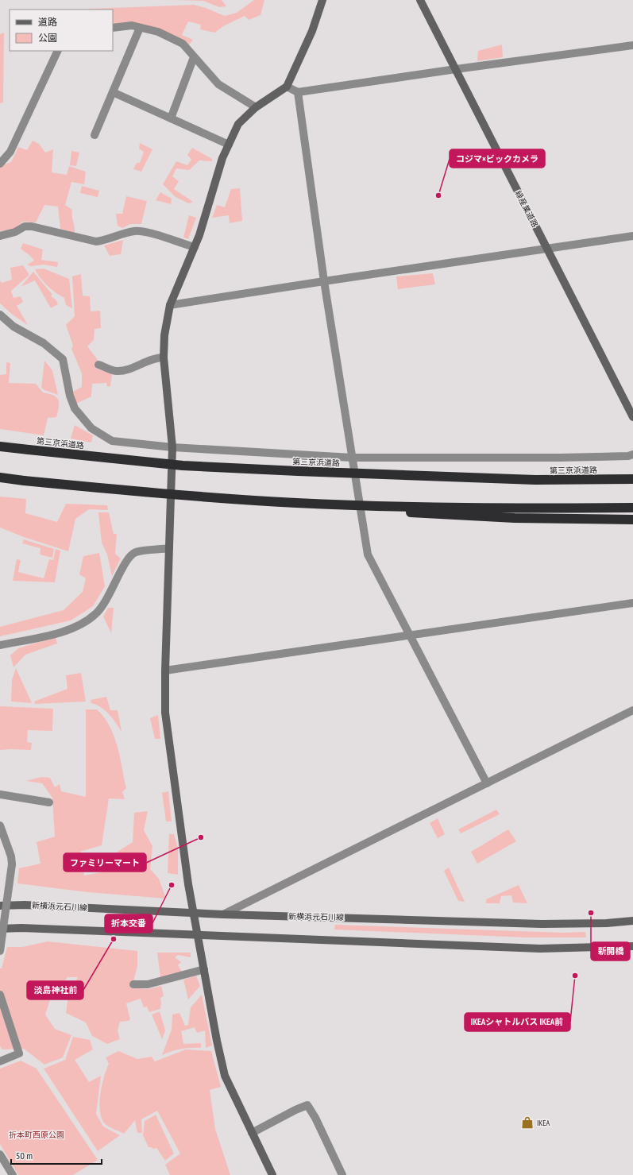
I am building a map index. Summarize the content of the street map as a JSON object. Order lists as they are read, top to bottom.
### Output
{
  "streets": {
    "highway": ["第三京浜道路"],
    "street": ["緑産業道路", "新横浜元石川線"]
  },
  "parks": ["折本町西原公園"],
  "places": {
    "other": [
      "コジマ×ビックカメラ",
      "ファミリーマート",
      "折本交番",
      "新開橋",
      "淡島神社前",
      "IKEAシャトルバス IKEA前"
    ],
    "shop": ["IKEA"]
  },
  "legend": ["道路", "公園"],
  "scale_bar": "50 m"
}
